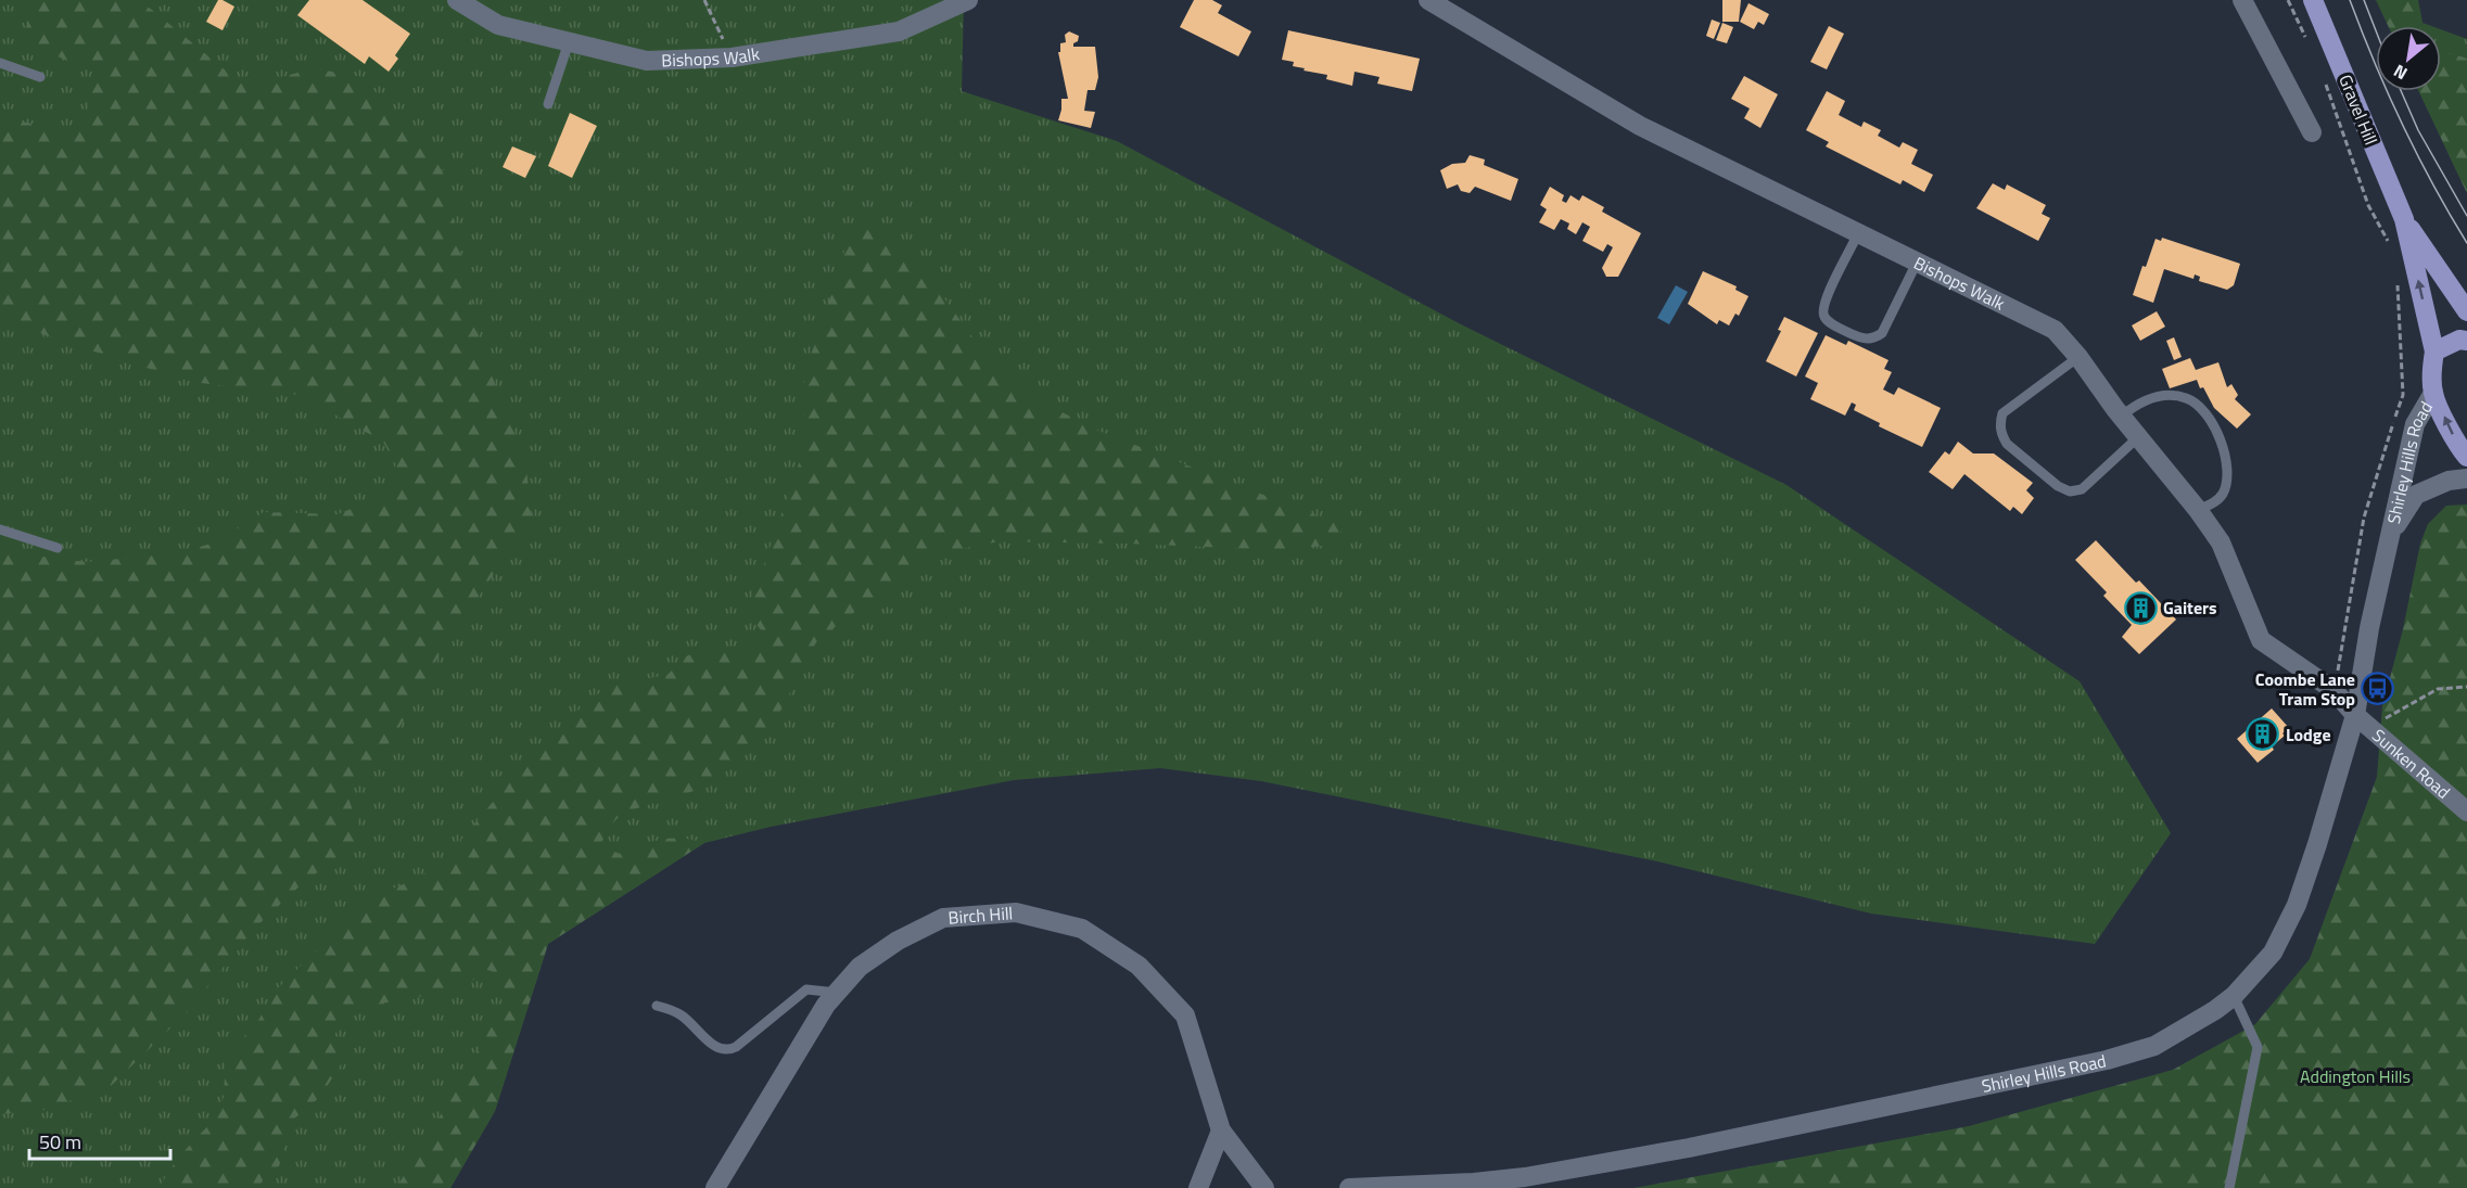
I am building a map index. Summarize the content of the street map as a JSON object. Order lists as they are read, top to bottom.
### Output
{
  "streets": {
    "main road": ["Gravel Hill"],
    "street": [
      "Bishops Walk",
      "Shirley Hills Road",
      "Sunken Road",
      "Birch Hill"
    ]
  },
  "crossings": [
    ["Bishops Walk", "Shirley Hills Road"],
    ["Bishops Walk", "Sunken Road"],
    ["Gravel Hill", "Shirley Hills Road"],
    ["Shirley Hills Road", "Sunken Road"]
  ],
  "parks": ["Addington Hills"],
  "places": {
    "building": ["Gaiters", "Lodge"],
    "bus stop": ["Coombe Lane Tram Stop"]
  },
  "scale_bar": "50 m",
  "north": "bottom left"
}
